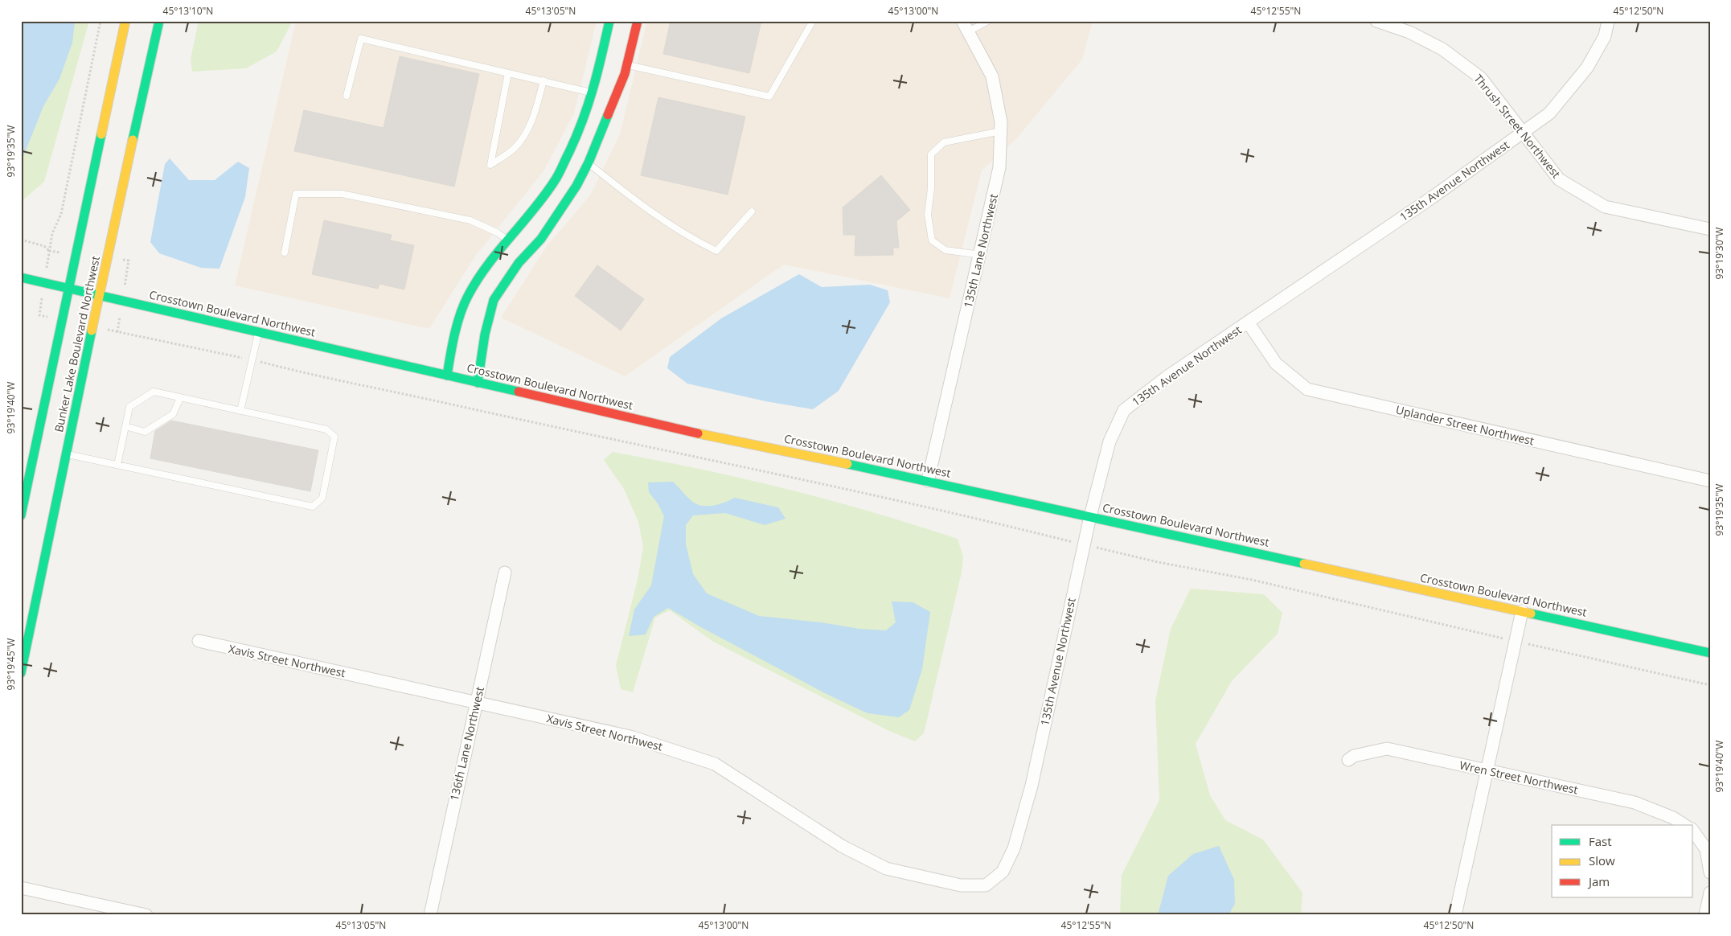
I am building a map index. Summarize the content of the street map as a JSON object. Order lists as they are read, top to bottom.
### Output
{
  "streets": {
    "street": [
      "Thrush Street Northwest",
      "135th Avenue Northwest",
      "135th Lane Northwest",
      "Crosstown Boulevard Northwest",
      "Bunker Lake Boulevard Northwest",
      "Uplander Street Northwest",
      "Xavis Street Northwest",
      "136th Lane Northwest",
      "Wren Street Northwest"
    ]
  },
  "crossings": [
    ["Thrush Street Northwest", "135th Avenue Northwest"],
    ["135th Avenue Northwest", "Crosstown Boulevard Northwest"],
    ["135th Avenue Northwest", "Uplander Street Northwest"],
    ["135th Avenue Northwest", "Xavis Street Northwest"],
    ["135th Lane Northwest", "Crosstown Boulevard Northwest"],
    ["Crosstown Boulevard Northwest", "Bunker Lake Boulevard Northwest"],
    ["Xavis Street Northwest", "136th Lane Northwest"]
  ],
  "legend": ["Fast", "Slow", "Jam"],
  "coordinates": [
    "45°13'10\"N",
    "45°13'05\"N",
    "45°13'00\"N",
    "45°12'55\"N",
    "45°12'50\"N",
    "93°19'35\"W",
    "93°19'30\"W",
    "93°19'40\"W",
    "93°19'45\"W"
  ]
}
